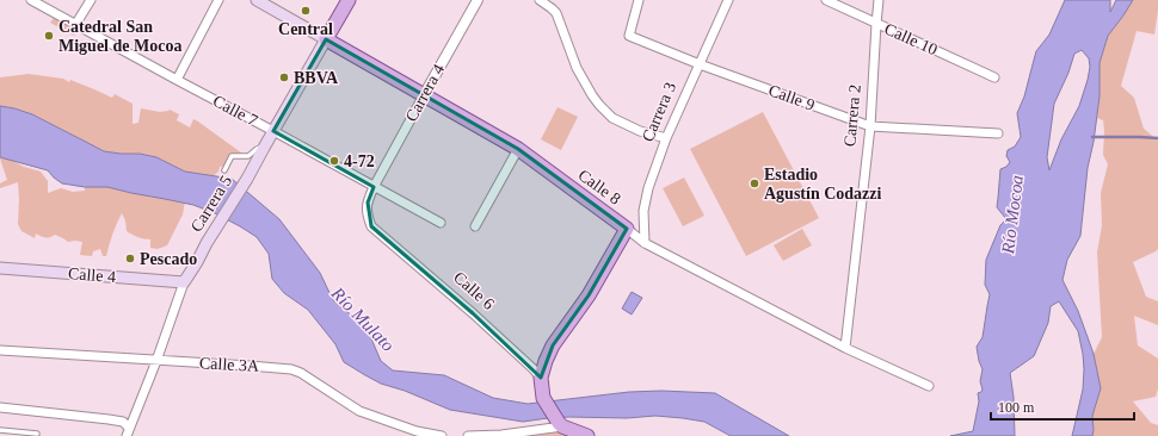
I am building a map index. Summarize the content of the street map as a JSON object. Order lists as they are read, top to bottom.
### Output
{
  "streets": {
    "main road": ["Calle 8", "Carrera 5", "Calle 4"],
    "street": [
      "Calle 10",
      "Carrera 4",
      "Calle 9",
      "Calle 7",
      "Carrera 3",
      "Carrera 2",
      "Calle 6",
      "Calle 3A"
    ]
  },
  "crossings": [
    ["Calle 10", "Carrera 2"],
    ["Carrera 4", "Calle 7"],
    ["Carrera 4", "Calle 8"],
    ["Carrera 4", "Calle 6"],
    ["Calle 9", "Carrera 3"],
    ["Calle 9", "Carrera 2"],
    ["Calle 7", "Carrera 5"],
    ["Calle 7", "Calle 6"],
    ["Carrera 3", "Calle 8"],
    ["Carrera 2", "Calle 8"],
    ["Calle 8", "Carrera 5"],
    ["Carrera 5", "Calle 4"],
    ["Carrera 5", "Calle 3A"]
  ],
  "water": ["Río Mocoa", "Río Mulato"],
  "places": [
    "Central",
    "Catedral San Miguel de Mocoa",
    "BBVA",
    "4-72",
    "Estadio Agustín Codazzi",
    "Pescado"
  ],
  "scale_bar": "100 m"
}
